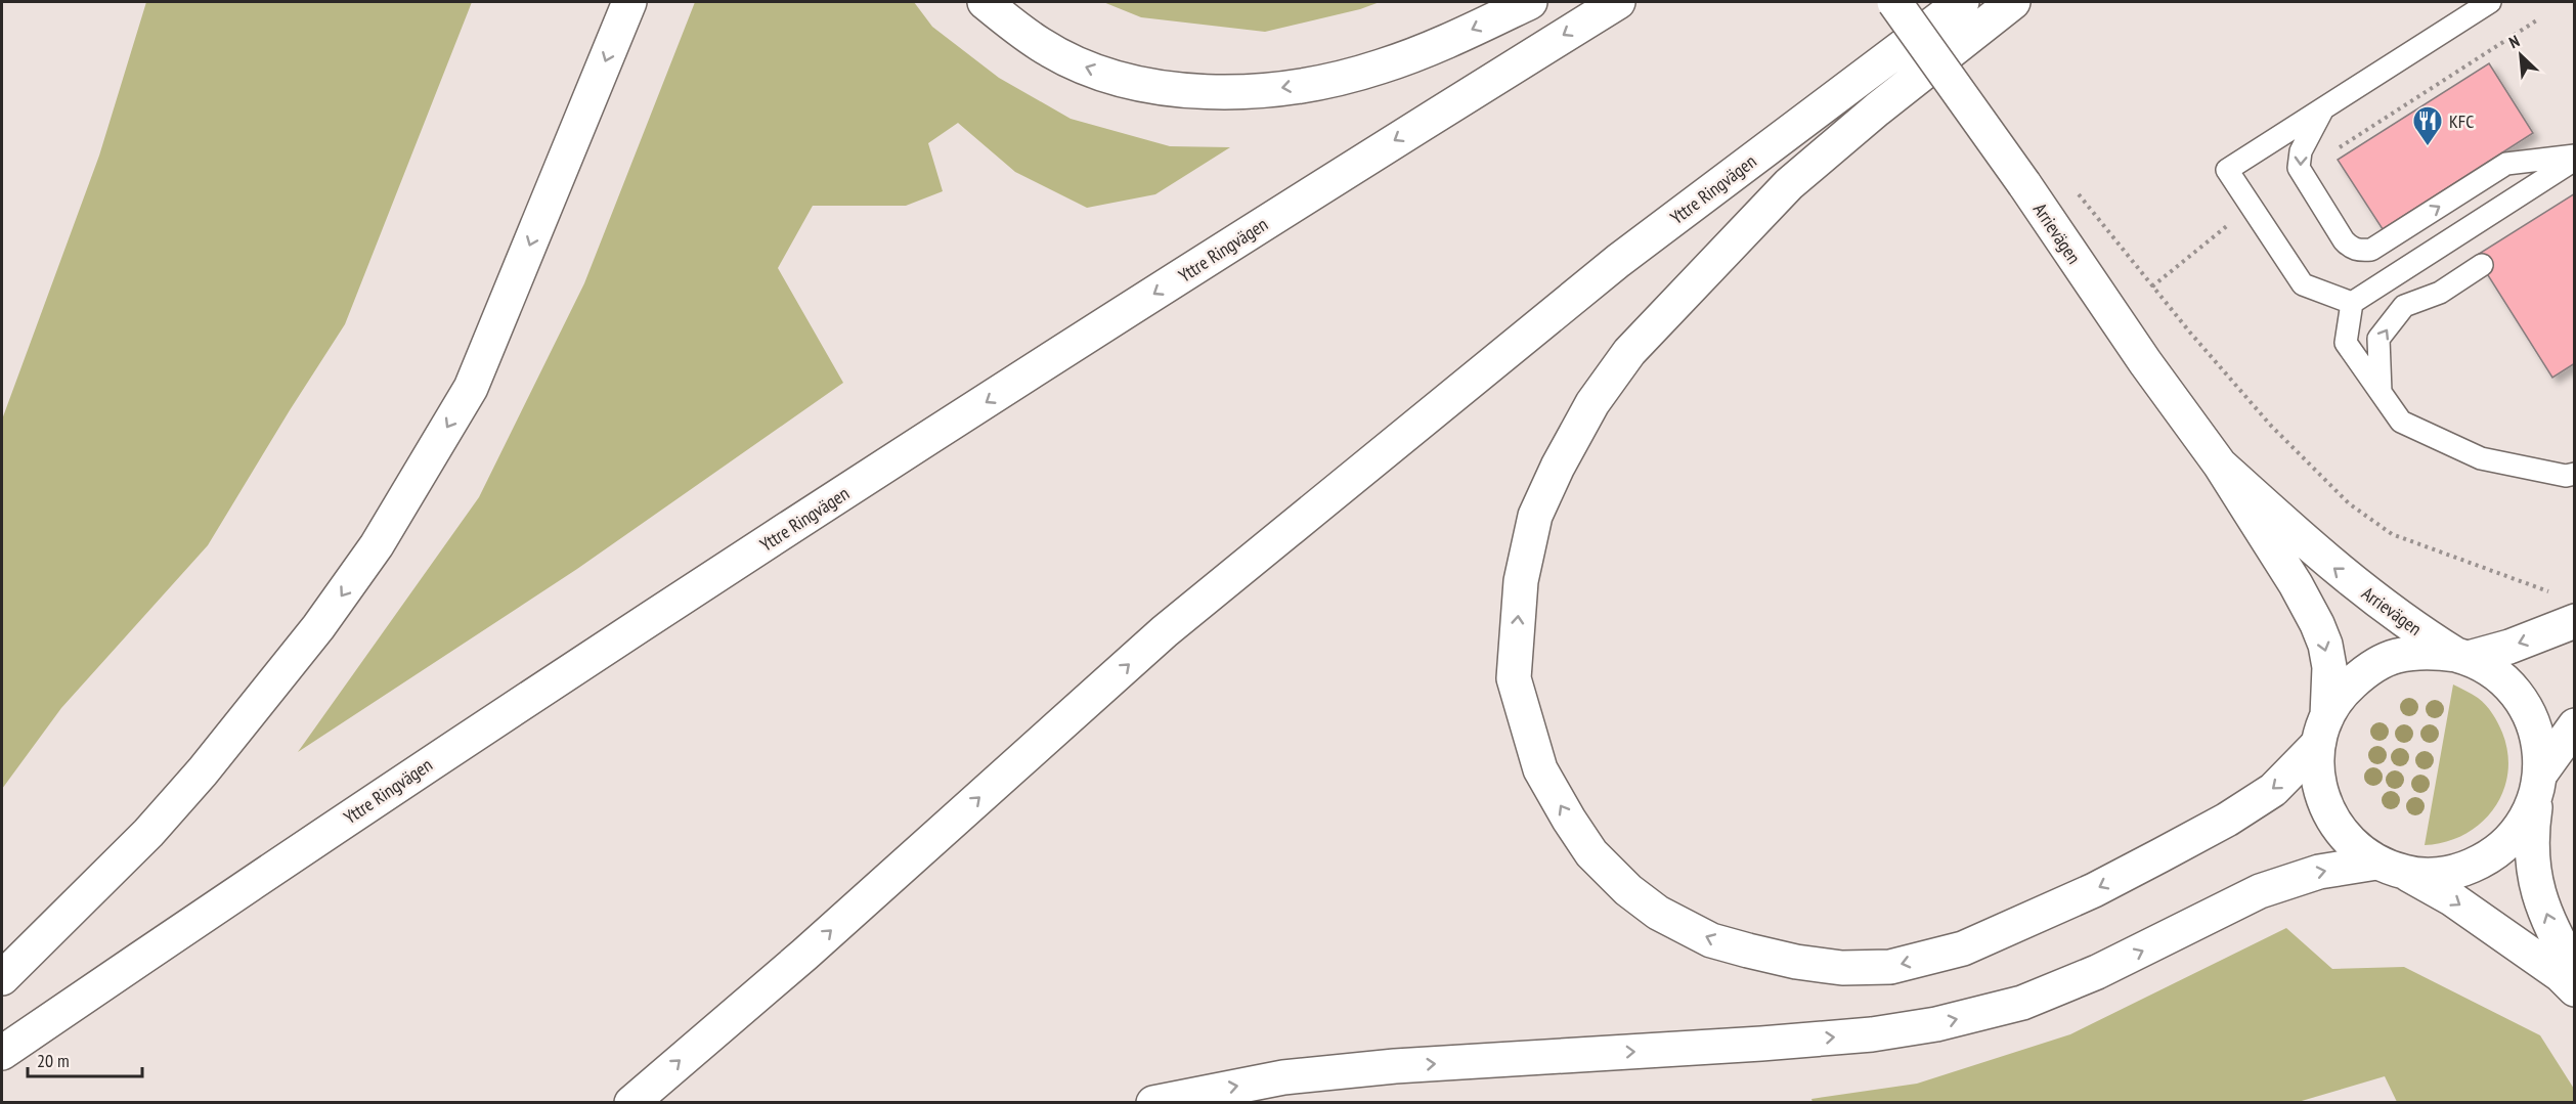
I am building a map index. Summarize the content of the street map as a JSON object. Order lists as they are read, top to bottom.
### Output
{
  "streets": {
    "main road": ["Yttre Ringvägen", "Arrievägen"]
  },
  "places": {
    "restaurant": ["KFC"]
  },
  "scale_bar": "20 m",
  "north": "top left"
}
